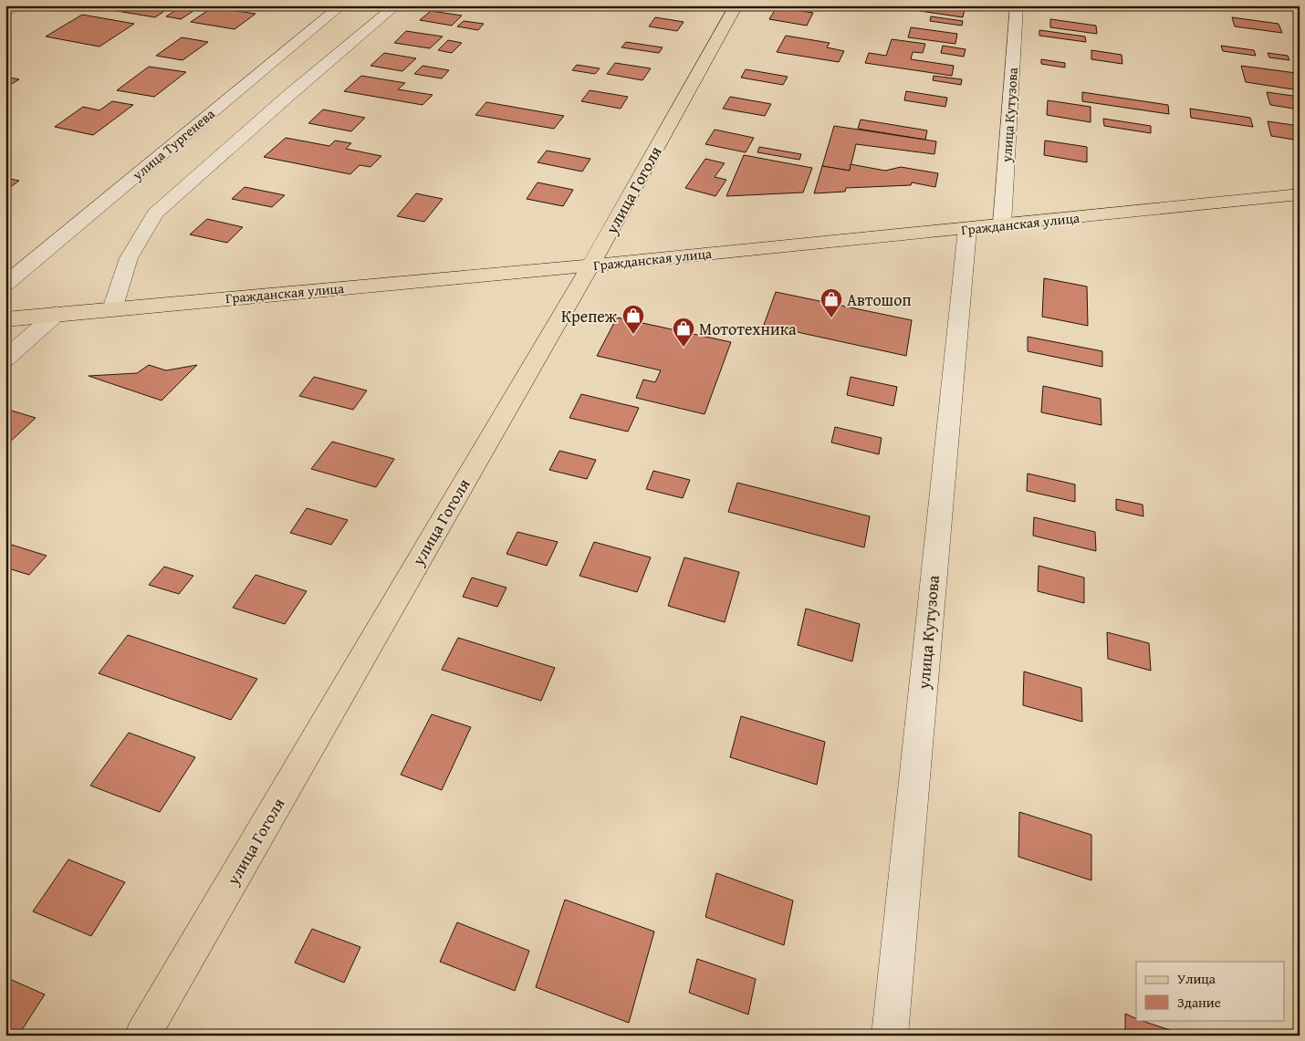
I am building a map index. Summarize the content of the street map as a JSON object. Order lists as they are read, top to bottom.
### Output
{
  "streets": {
    "main road": ["улица Гоголя", "Гражданская улица"],
    "street": ["улица Кутузова", "улица Тургенева"]
  },
  "crossings": [
    ["улица Кутузова", "Гражданская улица"],
    ["улица Гоголя", "Гражданская улица"]
  ],
  "places": {
    "shop": ["Автошоп", "Крепеж", "Мототехника"]
  },
  "legend": ["Улица", "Здание"]
}
